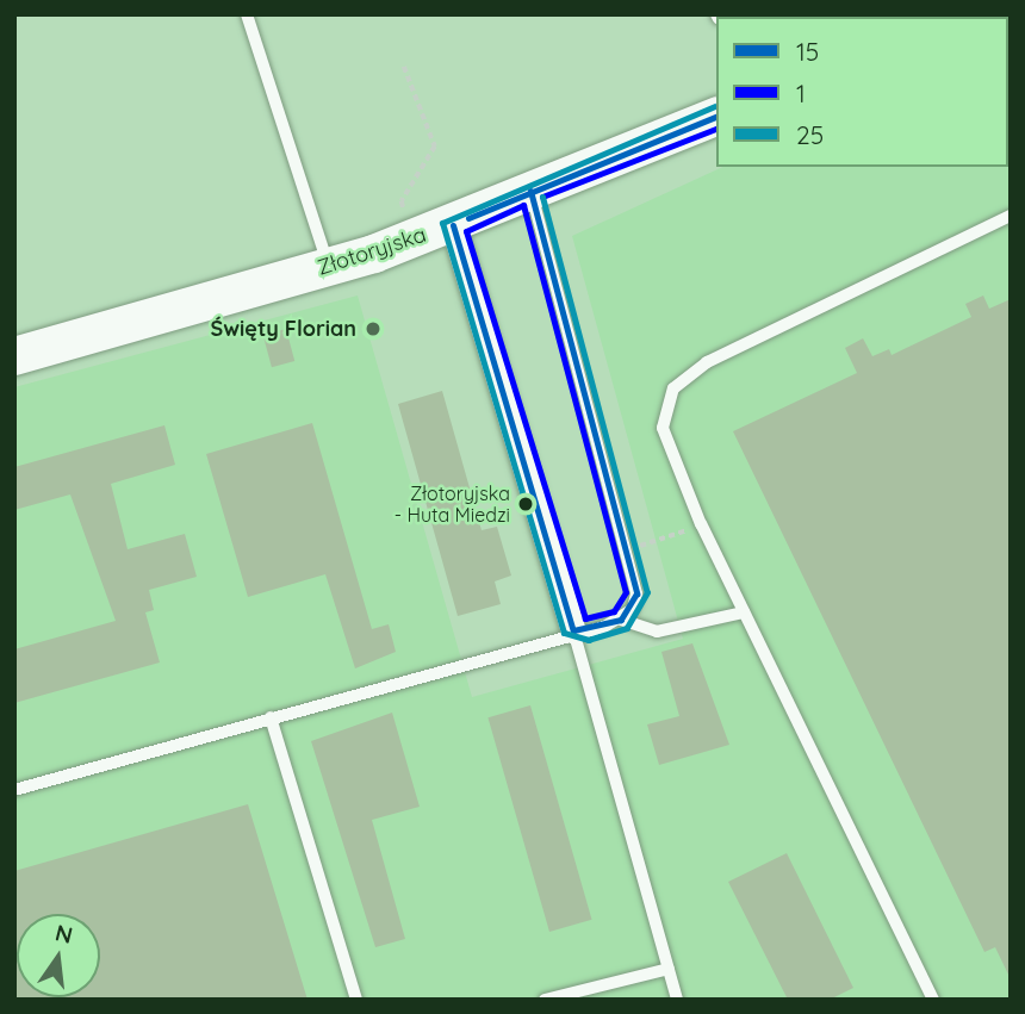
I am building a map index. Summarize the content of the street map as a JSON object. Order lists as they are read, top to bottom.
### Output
{
  "streets": {
    "main road": ["Złotoryjska"]
  },
  "places": ["Święty Florian", "Złotoryjska - Huta Miedzi"],
  "lines": ["transit line 25", "transit line 15", "transit line 1"],
  "legend": ["15", "1", "25"],
  "north": "top"
}
